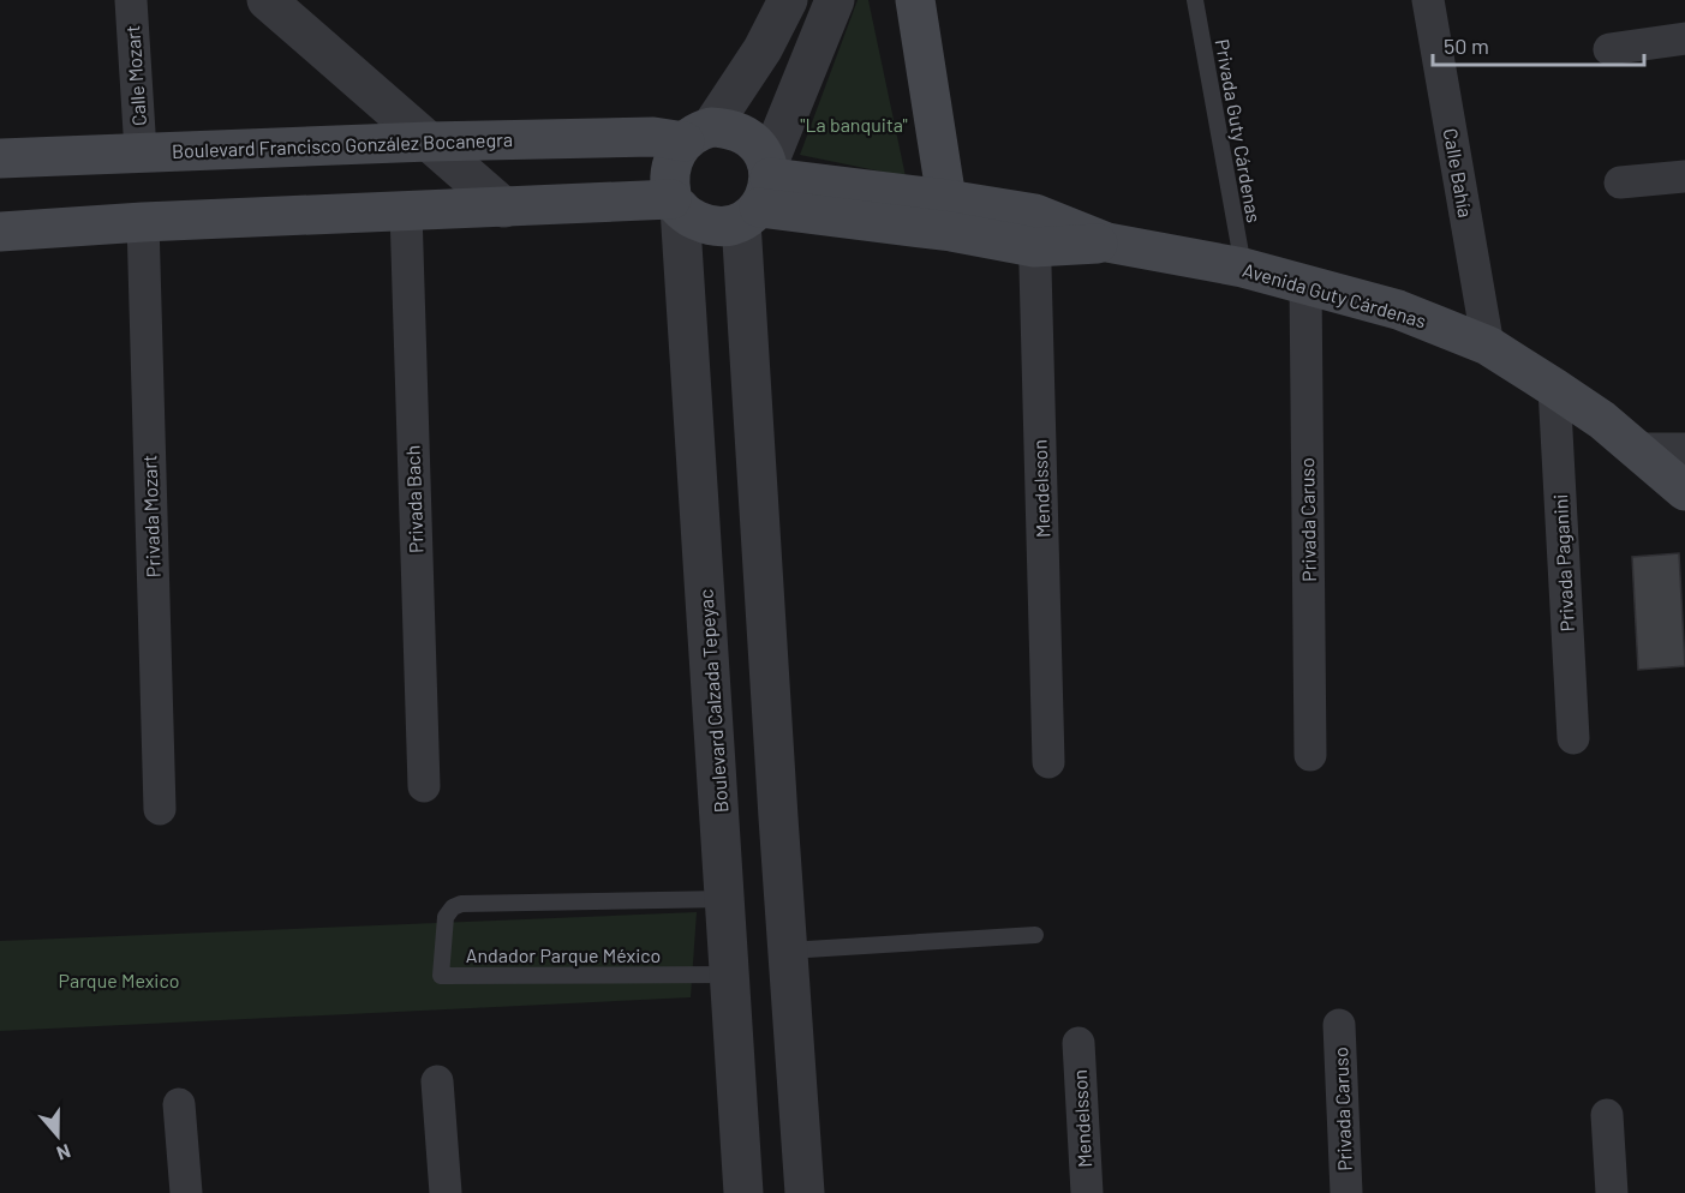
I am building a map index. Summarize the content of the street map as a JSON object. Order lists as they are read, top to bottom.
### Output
{
  "streets": {
    "main road": ["Boulevard Francisco González Bocanegra", "Avenida Guty Cárdenas"],
    "street": [
      "Calle Mozart",
      "Calle Bahía",
      "Mendelsson",
      "Privada Bach",
      "Privada Mozart",
      "Privada Caruso",
      "Privada Paganini",
      "Boulevard Calzada Tepeyac"
    ],
    "lane": ["Privada Guty Cárdenas", "Andador Parque México"]
  },
  "crossings": [
    ["Calle Mozart", "Boulevard Francisco González Bocanegra"],
    ["Privada Guty Cárdenas", "Avenida Guty Cárdenas"],
    ["Boulevard Francisco González Bocanegra", "Avenida Guty Cárdenas"],
    ["Boulevard Francisco González Bocanegra", "Boulevard Calzada Tepeyac"],
    ["Calle Bahía", "Avenida Guty Cárdenas"],
    ["Avenida Guty Cárdenas", "Mendelsson"],
    ["Avenida Guty Cárdenas", "Privada Caruso"],
    ["Avenida Guty Cárdenas", "Privada Paganini"],
    ["Avenida Guty Cárdenas", "Boulevard Calzada Tepeyac"],
    ["Boulevard Calzada Tepeyac", "Andador Parque México"]
  ],
  "parks": ["\"La banquita\"", "Parque Mexico"],
  "scale_bar": "50 m",
  "north": "bottom"
}
